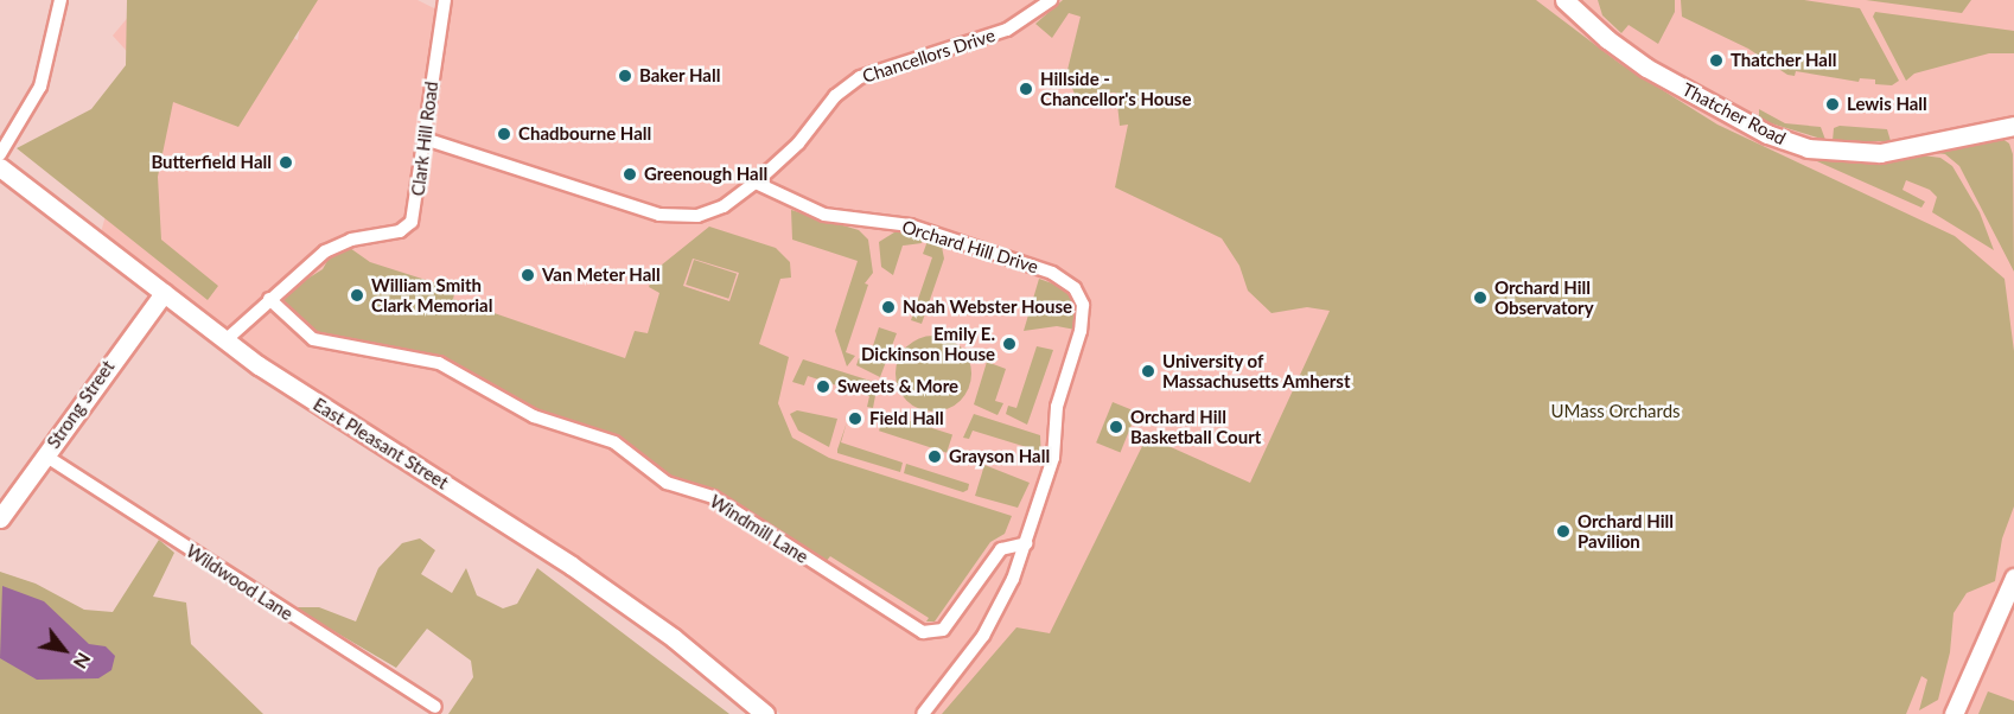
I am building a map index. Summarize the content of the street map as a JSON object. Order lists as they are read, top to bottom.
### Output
{
  "streets": {
    "main road": ["Thatcher Road", "Strong Street", "East Pleasant Street"],
    "street": [
      "Chancellors Drive",
      "Clark Hill Road",
      "Orchard Hill Drive",
      "Windmill Lane",
      "Wildwood Lane"
    ]
  },
  "crossings": [
    ["Chancellors Drive", "Orchard Hill Drive"],
    ["Clark Hill Road", "East Pleasant Street"],
    ["Clark Hill Road", "Windmill Lane"],
    ["Orchard Hill Drive", "Windmill Lane"],
    ["Strong Street", "East Pleasant Street"],
    ["Strong Street", "Wildwood Lane"]
  ],
  "parks": ["UMass Orchards"],
  "places": [
    "Thatcher Hall",
    "Baker Hall",
    "Hillside - Chancellor's House",
    "Lewis Hall",
    "Chadbourne Hall",
    "Butterfield Hall",
    "Greenough Hall",
    "Van Meter Hall",
    "William Smith Clark Memorial",
    "Orchard Hill Observatory",
    "Noah Webster House",
    "Emily E. Dickinson House",
    "University of Massachusetts Amherst",
    "Sweets & More",
    "Field Hall",
    "Orchard Hill Basketball Court",
    "Grayson Hall",
    "Orchard Hill Pavilion"
  ],
  "north": "bottom right"
}
